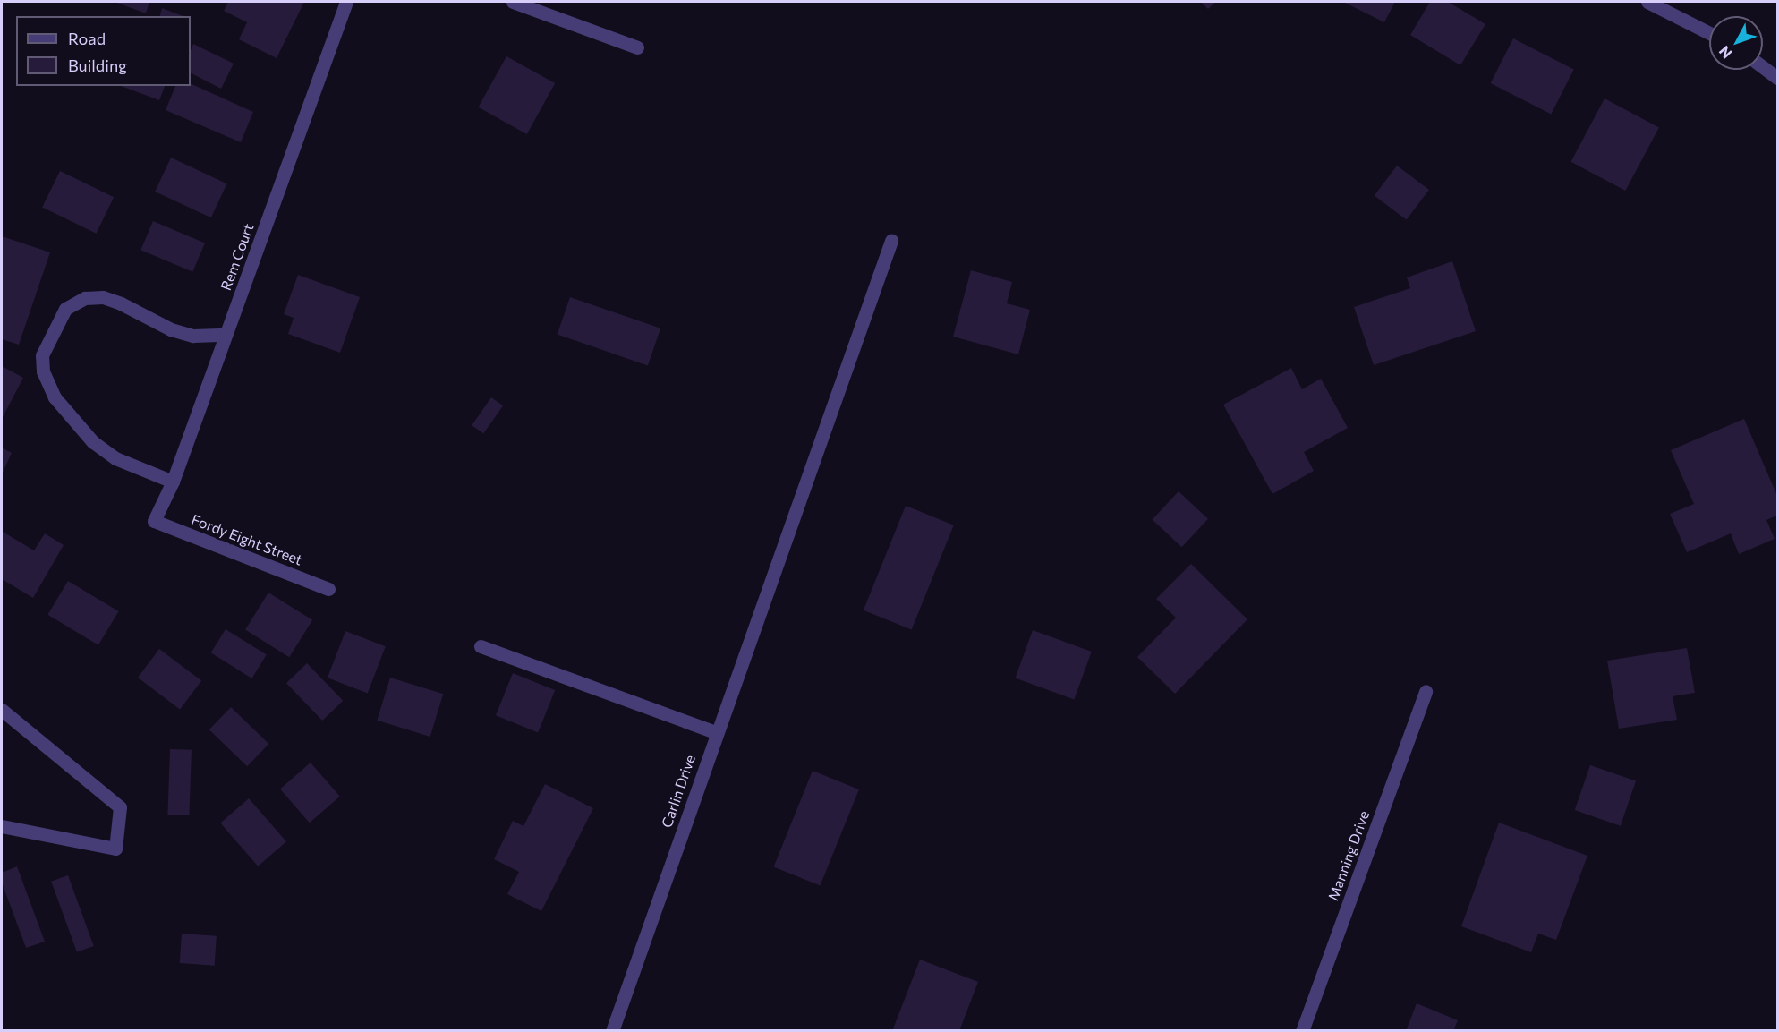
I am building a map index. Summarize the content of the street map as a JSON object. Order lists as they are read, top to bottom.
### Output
{
  "streets": {
    "street": [
      "Rem Court",
      "Fordy Eight Street",
      "Carlin Drive",
      "Manning Drive"
    ]
  },
  "crossings": [
    ["Rem Court", "Fordy Eight Street"]
  ],
  "legend": ["Road", "Building"],
  "north": "bottom left"
}
